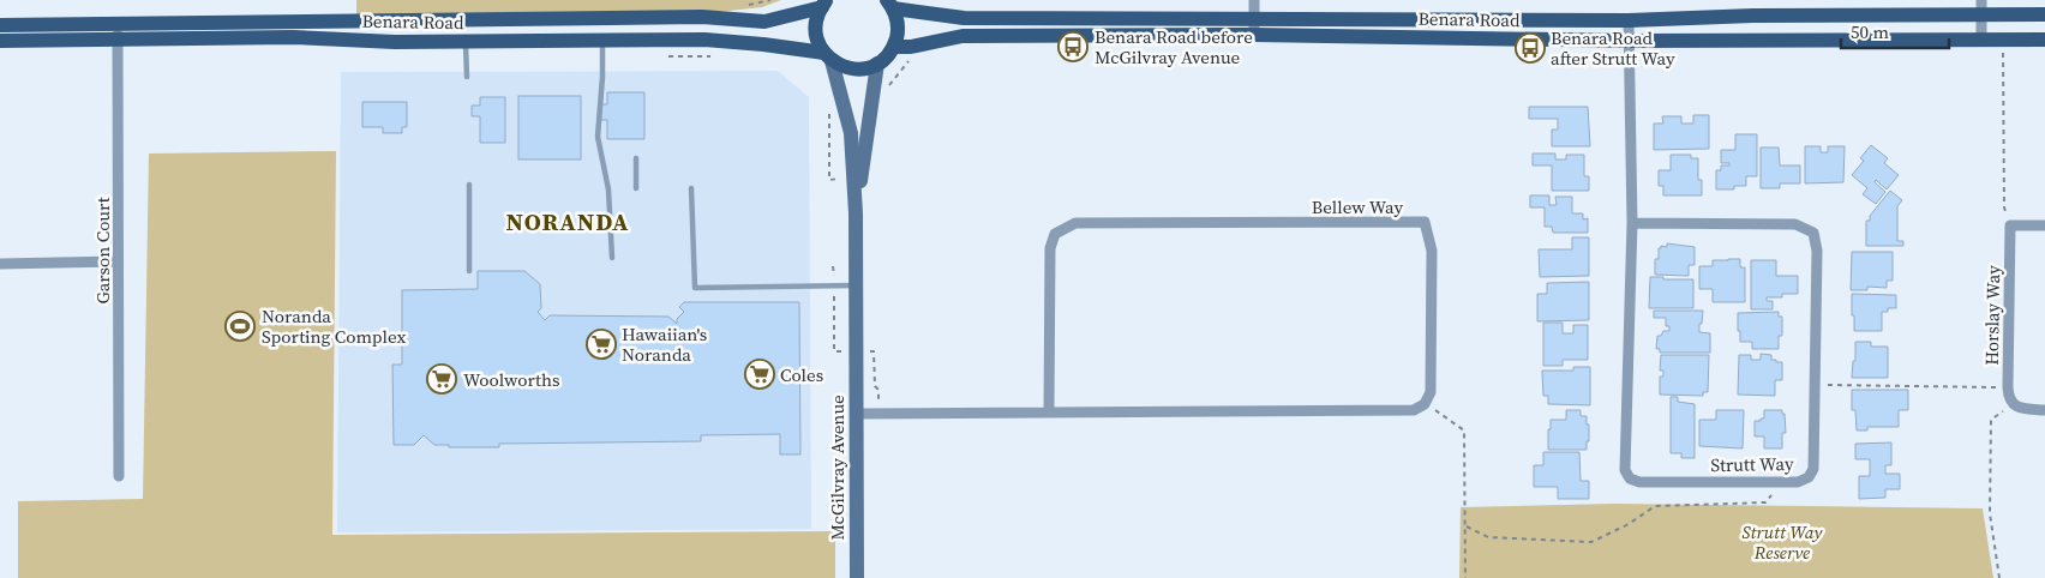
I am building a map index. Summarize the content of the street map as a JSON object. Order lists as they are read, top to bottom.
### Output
{
  "streets": {
    "main road": ["Benara Road", "McGilvray Avenue"],
    "street": [
      "Bellew Way",
      "Garson Court",
      "Horslay Way",
      "Strutt Way"
    ]
  },
  "crossings": [
    ["Benara Road", "Garson Court"],
    ["Benara Road", "Strutt Way"],
    ["Benara Road", "McGilvray Avenue"]
  ],
  "districts": ["NORANDA"],
  "parks": ["Strutt Way Reserve"],
  "places": {
    "bus stop": ["Benara Road before McGilvray Avenue", "Benara Road after Strutt Way"],
    "sports": ["Noranda Sporting Complex"],
    "supermarket": ["Hawaiian's Noranda", "Coles", "Woolworths"]
  },
  "scale_bar": "50 m"
}
